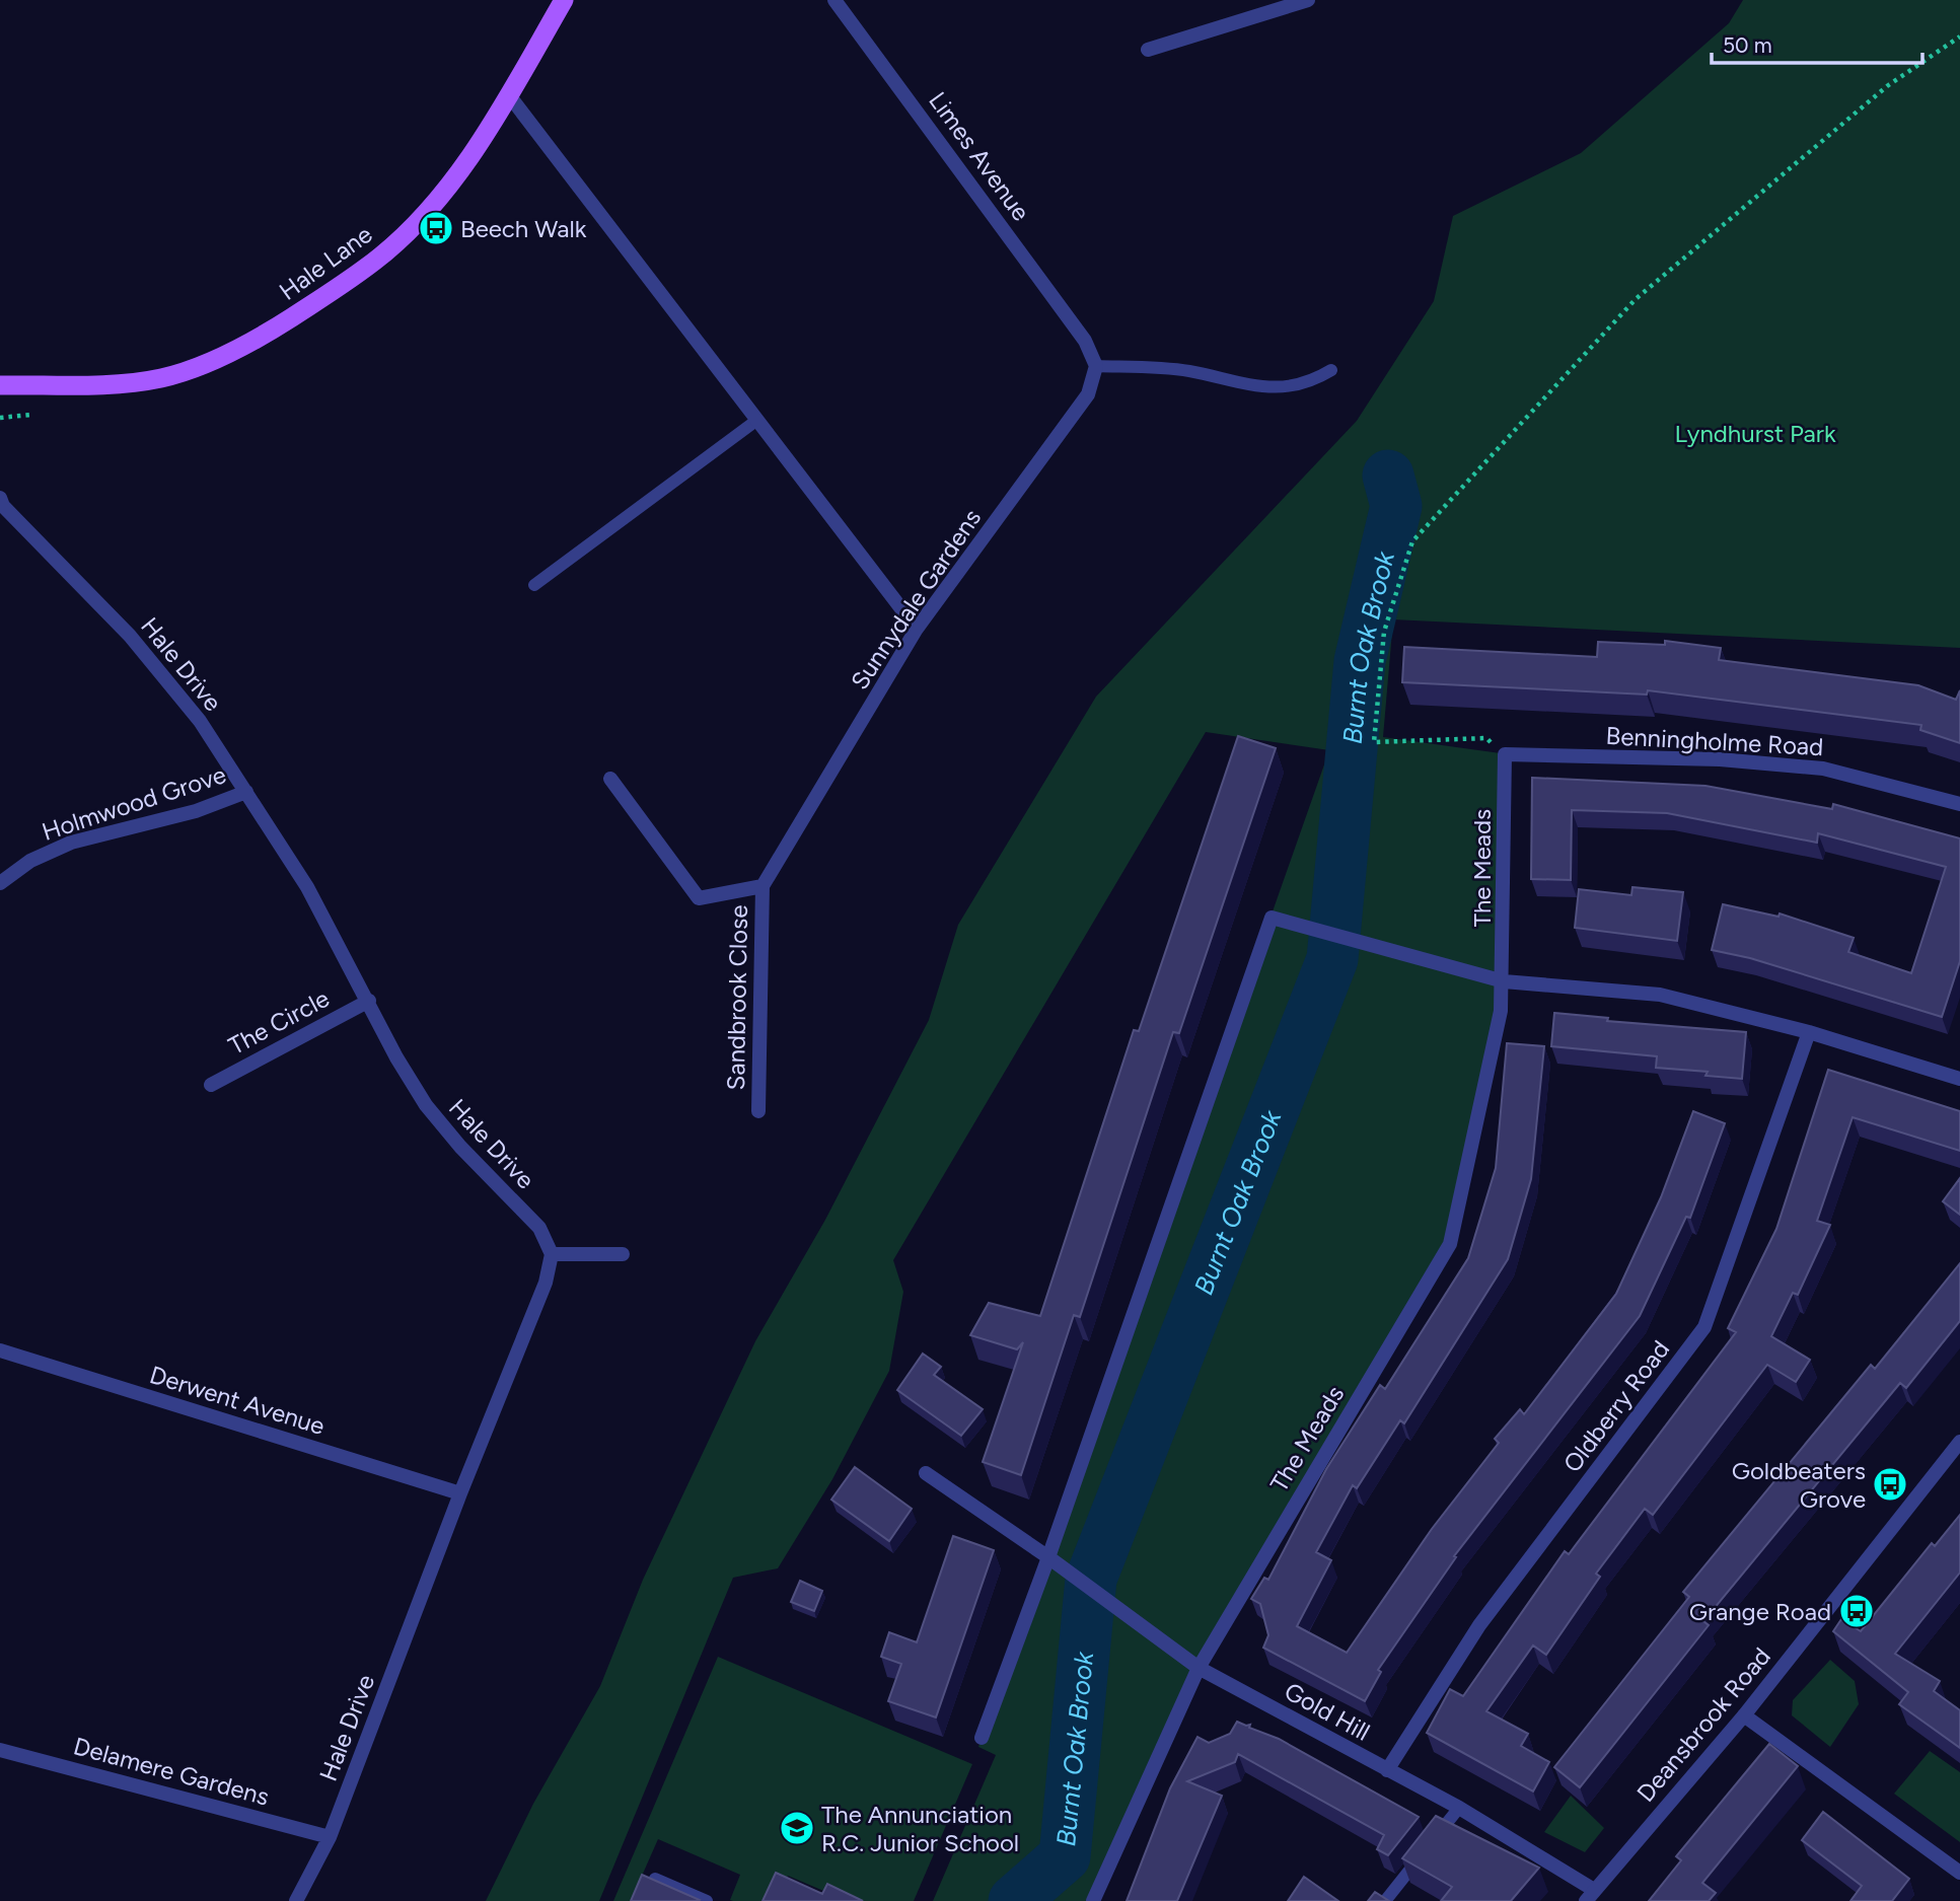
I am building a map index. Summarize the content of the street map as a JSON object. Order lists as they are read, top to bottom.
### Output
{
  "streets": {
    "main road": ["Hale Lane"],
    "street": [
      "Limes Avenue",
      "Sunnydale Gardens",
      "Hale Drive",
      "Benningholme Road",
      "Holmwood Grove",
      "The Meads",
      "Sandbrook Close",
      "The Circle",
      "Derwent Avenue",
      "Oldberry Road",
      "Gold Hill",
      "Deansbrook Road",
      "Delamere Gardens"
    ]
  },
  "crossings": [
    ["Limes Avenue", "Sunnydale Gardens"],
    ["Sunnydale Gardens", "Sandbrook Close"],
    ["Hale Drive", "Holmwood Grove"],
    ["Hale Drive", "The Circle"],
    ["Hale Drive", "Derwent Avenue"],
    ["Hale Drive", "Delamere Gardens"],
    ["Benningholme Road", "The Meads"],
    ["The Meads", "Gold Hill"],
    ["Oldberry Road", "Gold Hill"],
    ["Gold Hill", "Deansbrook Road"]
  ],
  "water": ["Burnt Oak Brook"],
  "parks": ["Lyndhurst Park"],
  "places": {
    "bus stop": ["Beech Walk", "Goldbeaters Grove", "Grange Road"],
    "school or university": ["The Annunciation R.C. Junior School"]
  },
  "scale_bar": "50 m"
}
